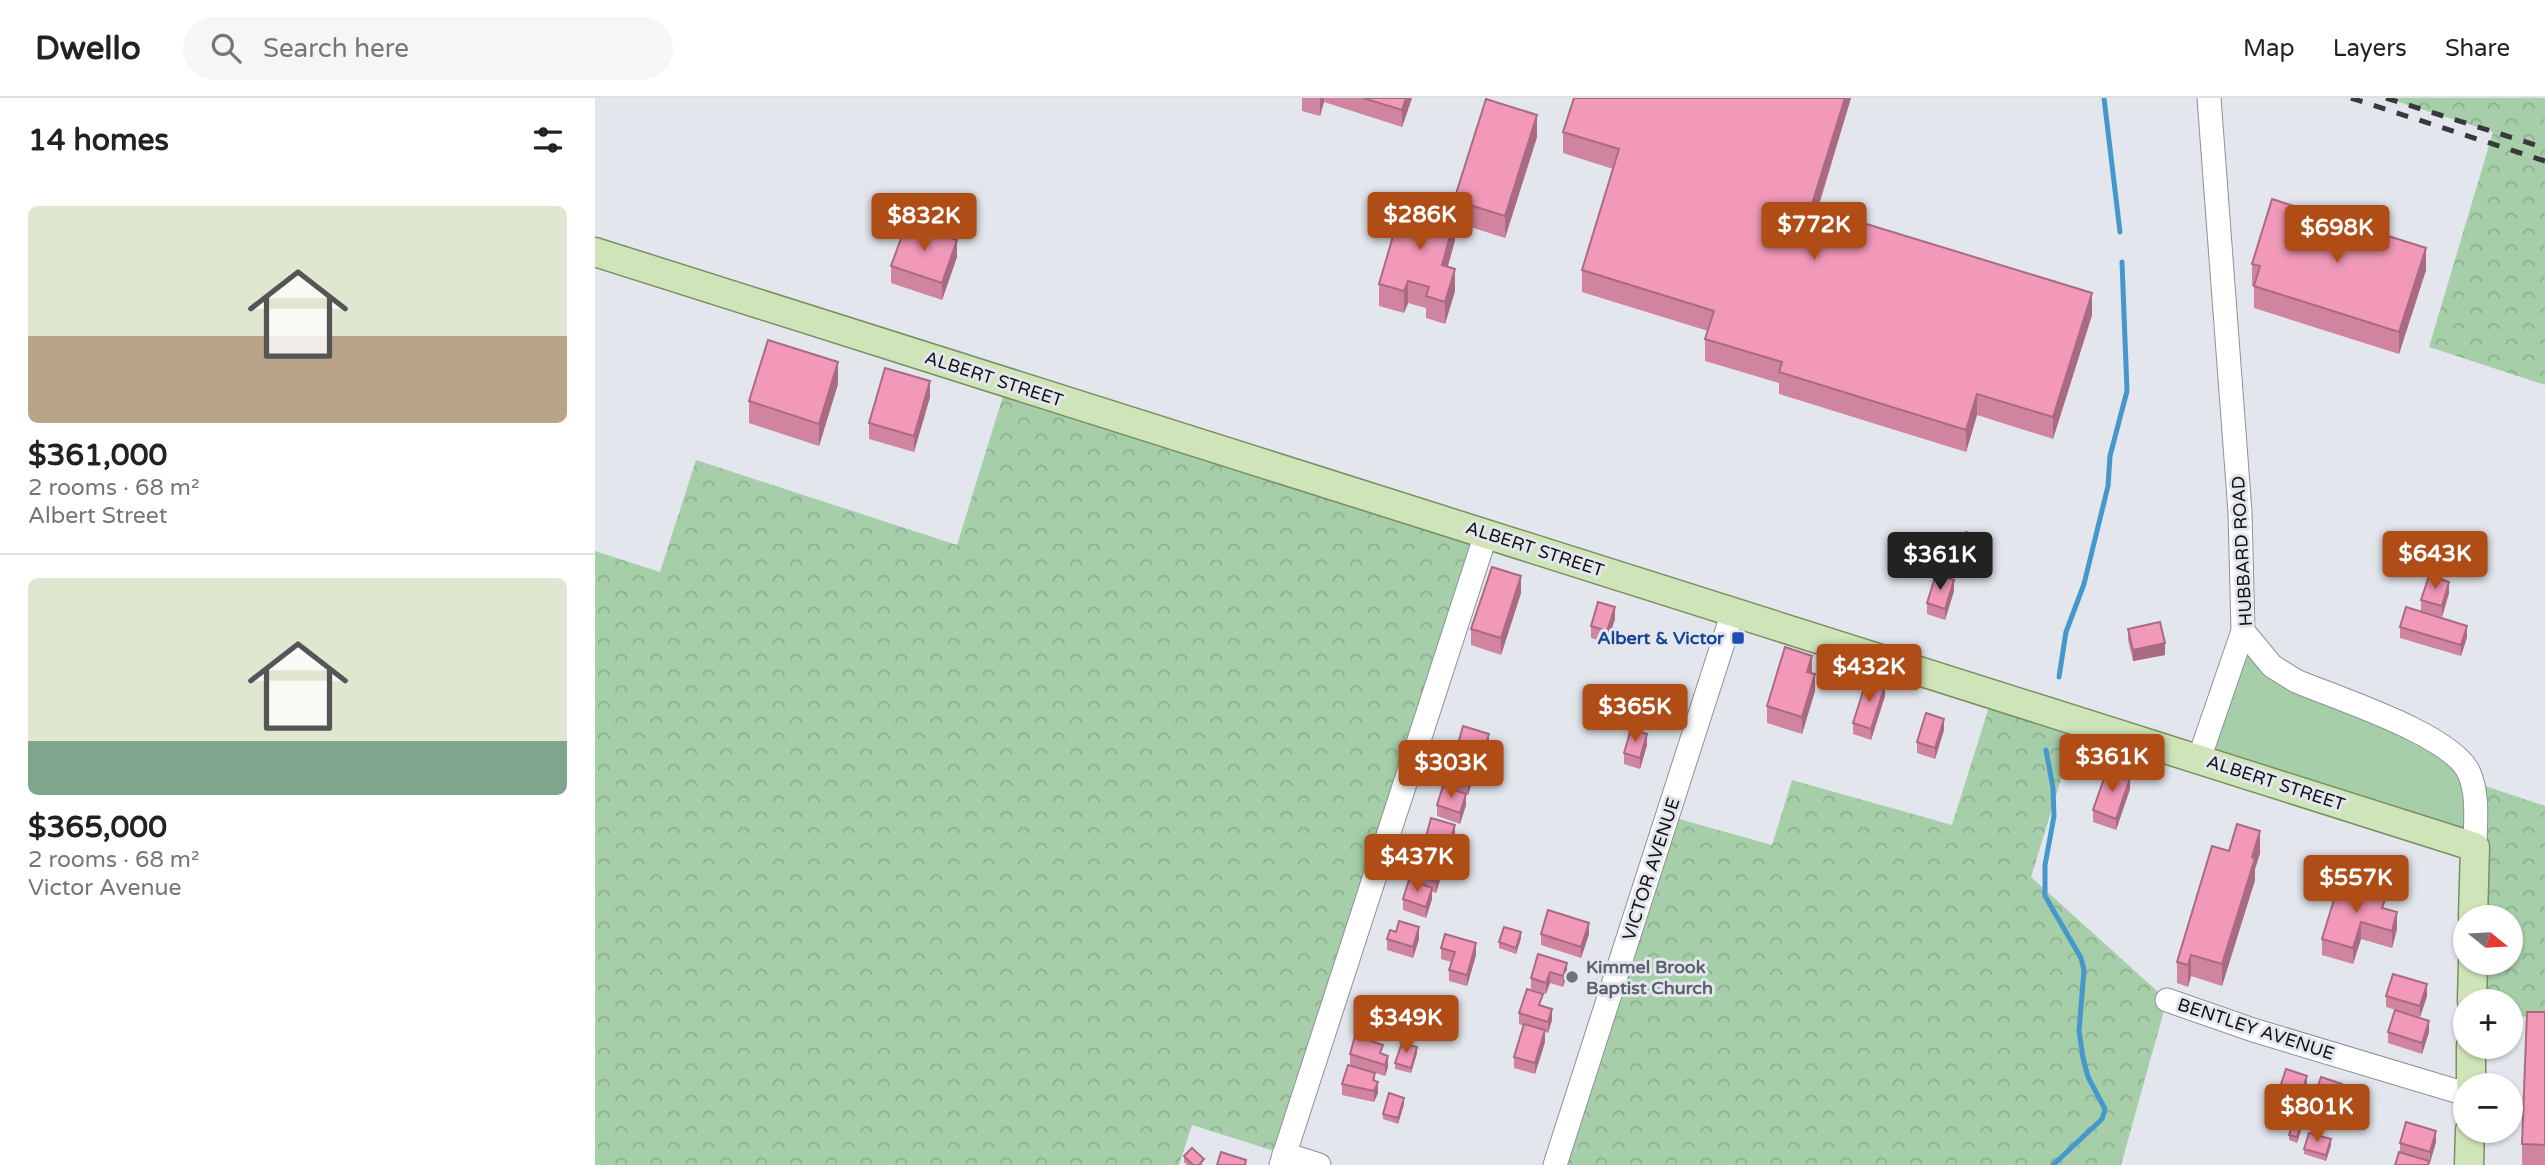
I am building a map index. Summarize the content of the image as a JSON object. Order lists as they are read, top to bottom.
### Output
{
  "streets": {
    "main road": ["ALBERT STREET", "HUBBARD ROAD"],
    "street": ["VICTOR AVENUE", "BENTLEY AVENUE"]
  },
  "crossings": [
    ["ALBERT STREET", "HUBBARD ROAD"],
    ["ALBERT STREET", "VICTOR AVENUE"]
  ],
  "places": {
    "transit": ["Albert & Victor"],
    "other": ["Kimmel Brook Baptist Church"]
  },
  "north": "right",
  "page": {
    "header": "Dwello",
    "search": "Search here",
    "nav": ["Map", "Layers", "Share"],
    "heading": "14 homes",
    "list": [
      {
        "name": "$361,000",
        "note": "2 rooms · 68 m² · Albert Street"
      },
      {
        "name": "$365,000",
        "note": "2 rooms · 68 m² · Victor Avenue"
      }
    ],
    "price": [
      "$286K",
      "$832K",
      "$772K",
      "$698K",
      "$643K",
      "$361K",
      "$432K",
      "$365K",
      "$361K",
      "$303K",
      "$437K",
      "$557K",
      "$349K",
      "$801K"
    ],
    "map_buttons": ["+", "−"]
  }
}
